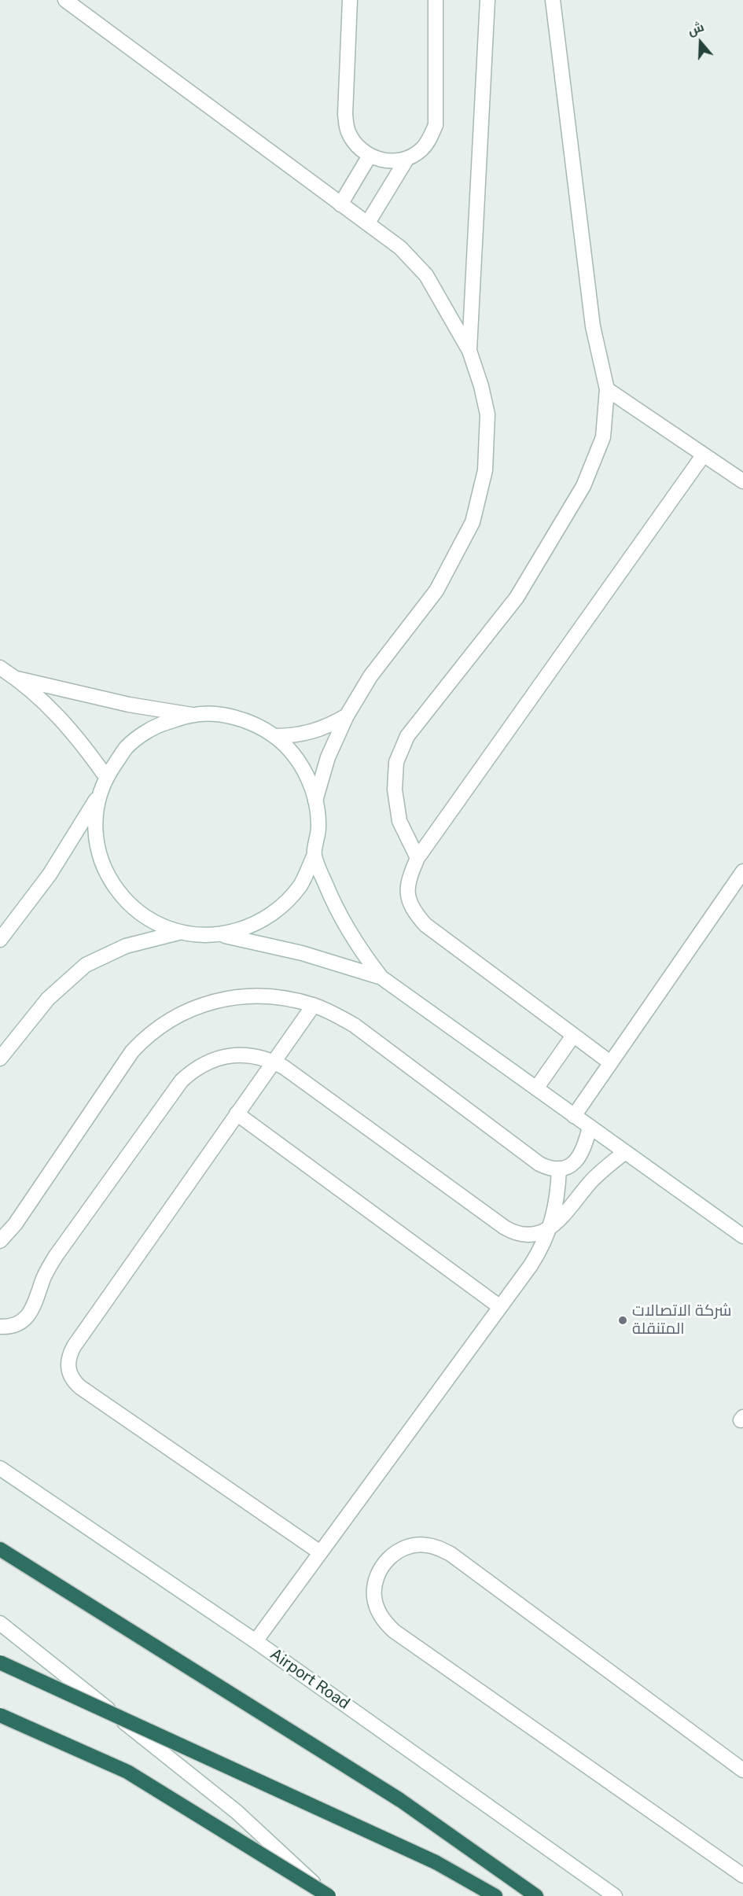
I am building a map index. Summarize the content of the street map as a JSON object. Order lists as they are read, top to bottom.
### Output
{
  "streets": {
    "street": ["Airport Road"]
  },
  "places": ["شركة الاتصالات المتنقلة"],
  "north": "top"
}
